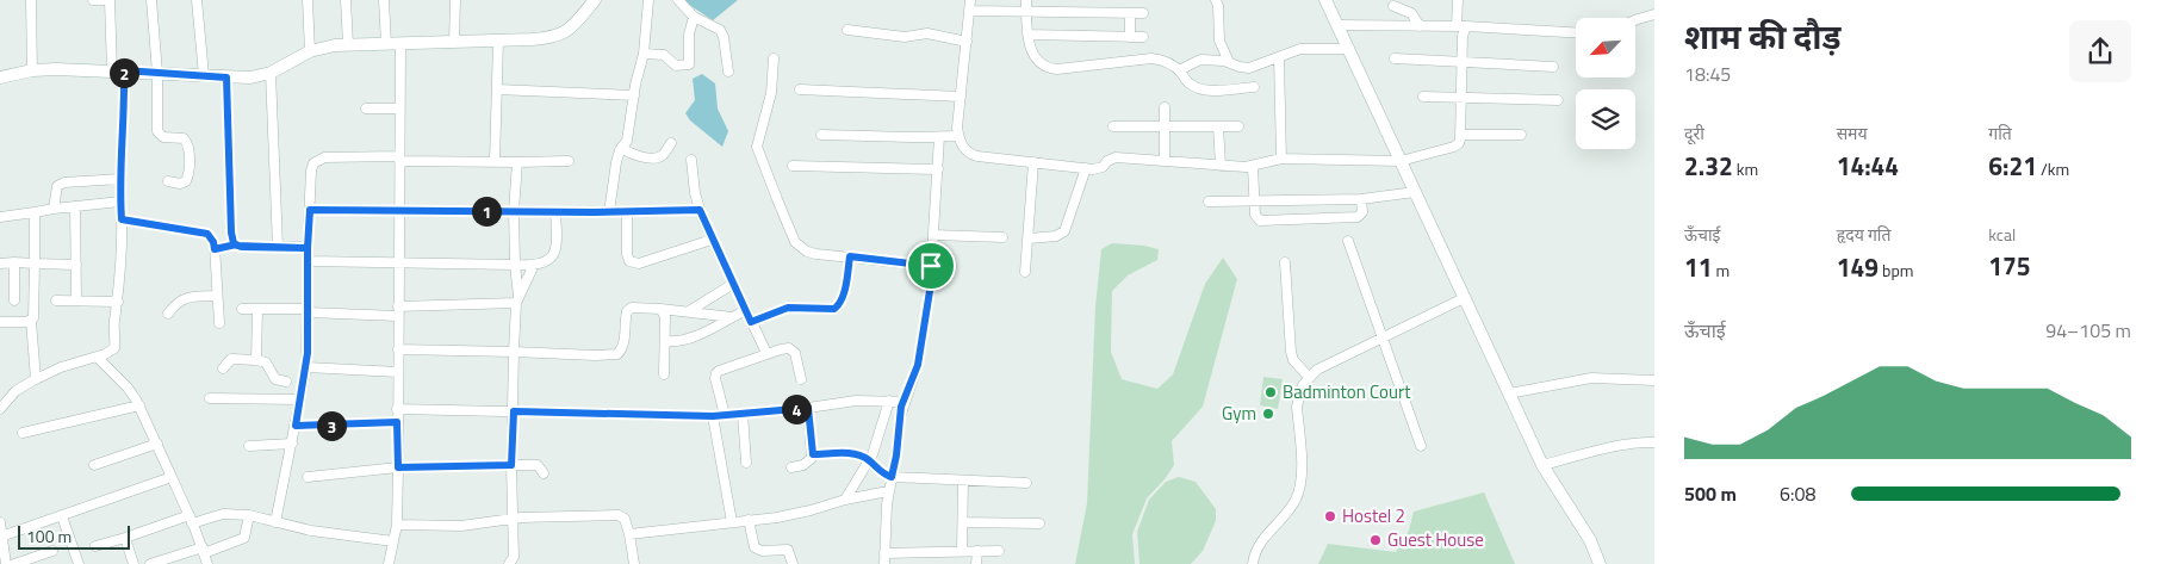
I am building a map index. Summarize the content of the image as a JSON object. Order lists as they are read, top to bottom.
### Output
{
  "places": [
    "Badminton Court",
    "Gym",
    "Hostel 2",
    "Guest House"
  ],
  "scale_bar": "100 m",
  "north": "bottom left",
  "page": {
    "heading": ["शाम की दौड़", "18:45"],
    "pins": [
      "2",
      "1",
      "4",
      "3"
    ],
    "stats": [
      ["दूरी", "2.32 km"],
      ["समय", "14:44"],
      ["गति", "6:21 /km"],
      ["ऊँचाई", "11 m"],
      ["हृदय गति", "149 bpm"],
      ["kcal", "175"]
    ],
    "chart": ["ऊँचाई", "94–105 m"],
    "list": [
      {
        "name": "500 m",
        "note": "6:08"
      }
    ],
    "scale": "100 m"
  }
}
